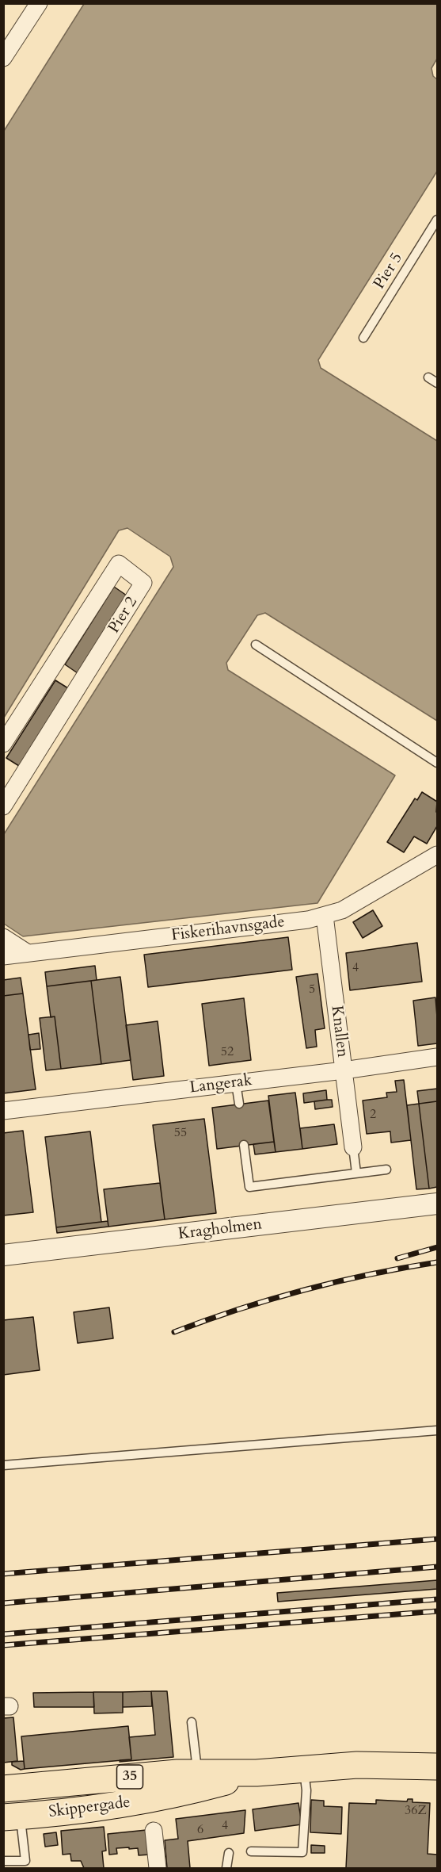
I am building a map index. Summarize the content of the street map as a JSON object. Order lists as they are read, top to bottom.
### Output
{
  "streets": {
    "main road": ["35", "Skippergade"],
    "street": [
      "Pier 2",
      "Fiskerihavnsgade",
      "Knallen",
      "Langerak",
      "Kragholmen"
    ],
    "lane": ["Pier 5"]
  },
  "crossings": [
    ["Fiskerihavnsgade", "Knallen"],
    ["Knallen", "Langerak"]
  ],
  "house_numbers": [
    "4",
    "5",
    "52",
    "2",
    "55",
    "36Z",
    "4",
    "6"
  ]
}
